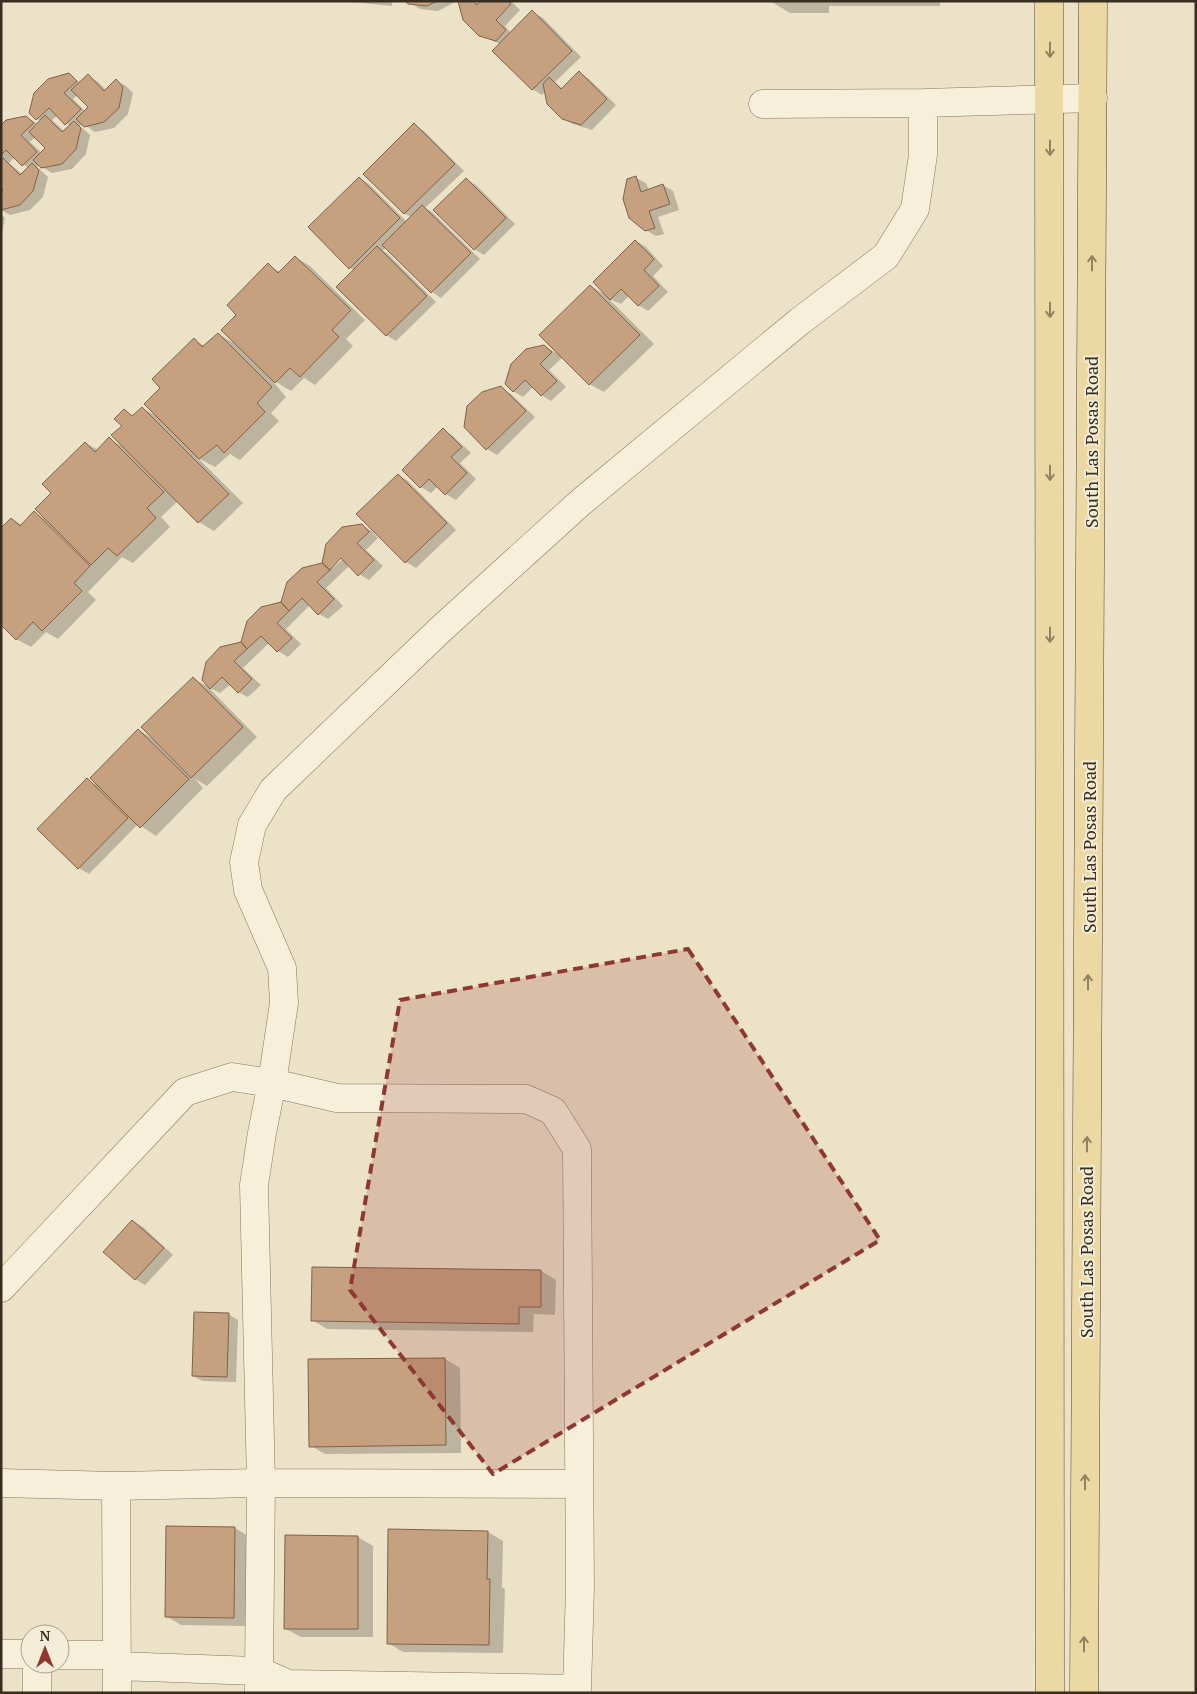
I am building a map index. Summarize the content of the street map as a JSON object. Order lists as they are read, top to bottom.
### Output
{
  "streets": {
    "main road": ["South Las Posas Road"]
  },
  "north": "top"
}
